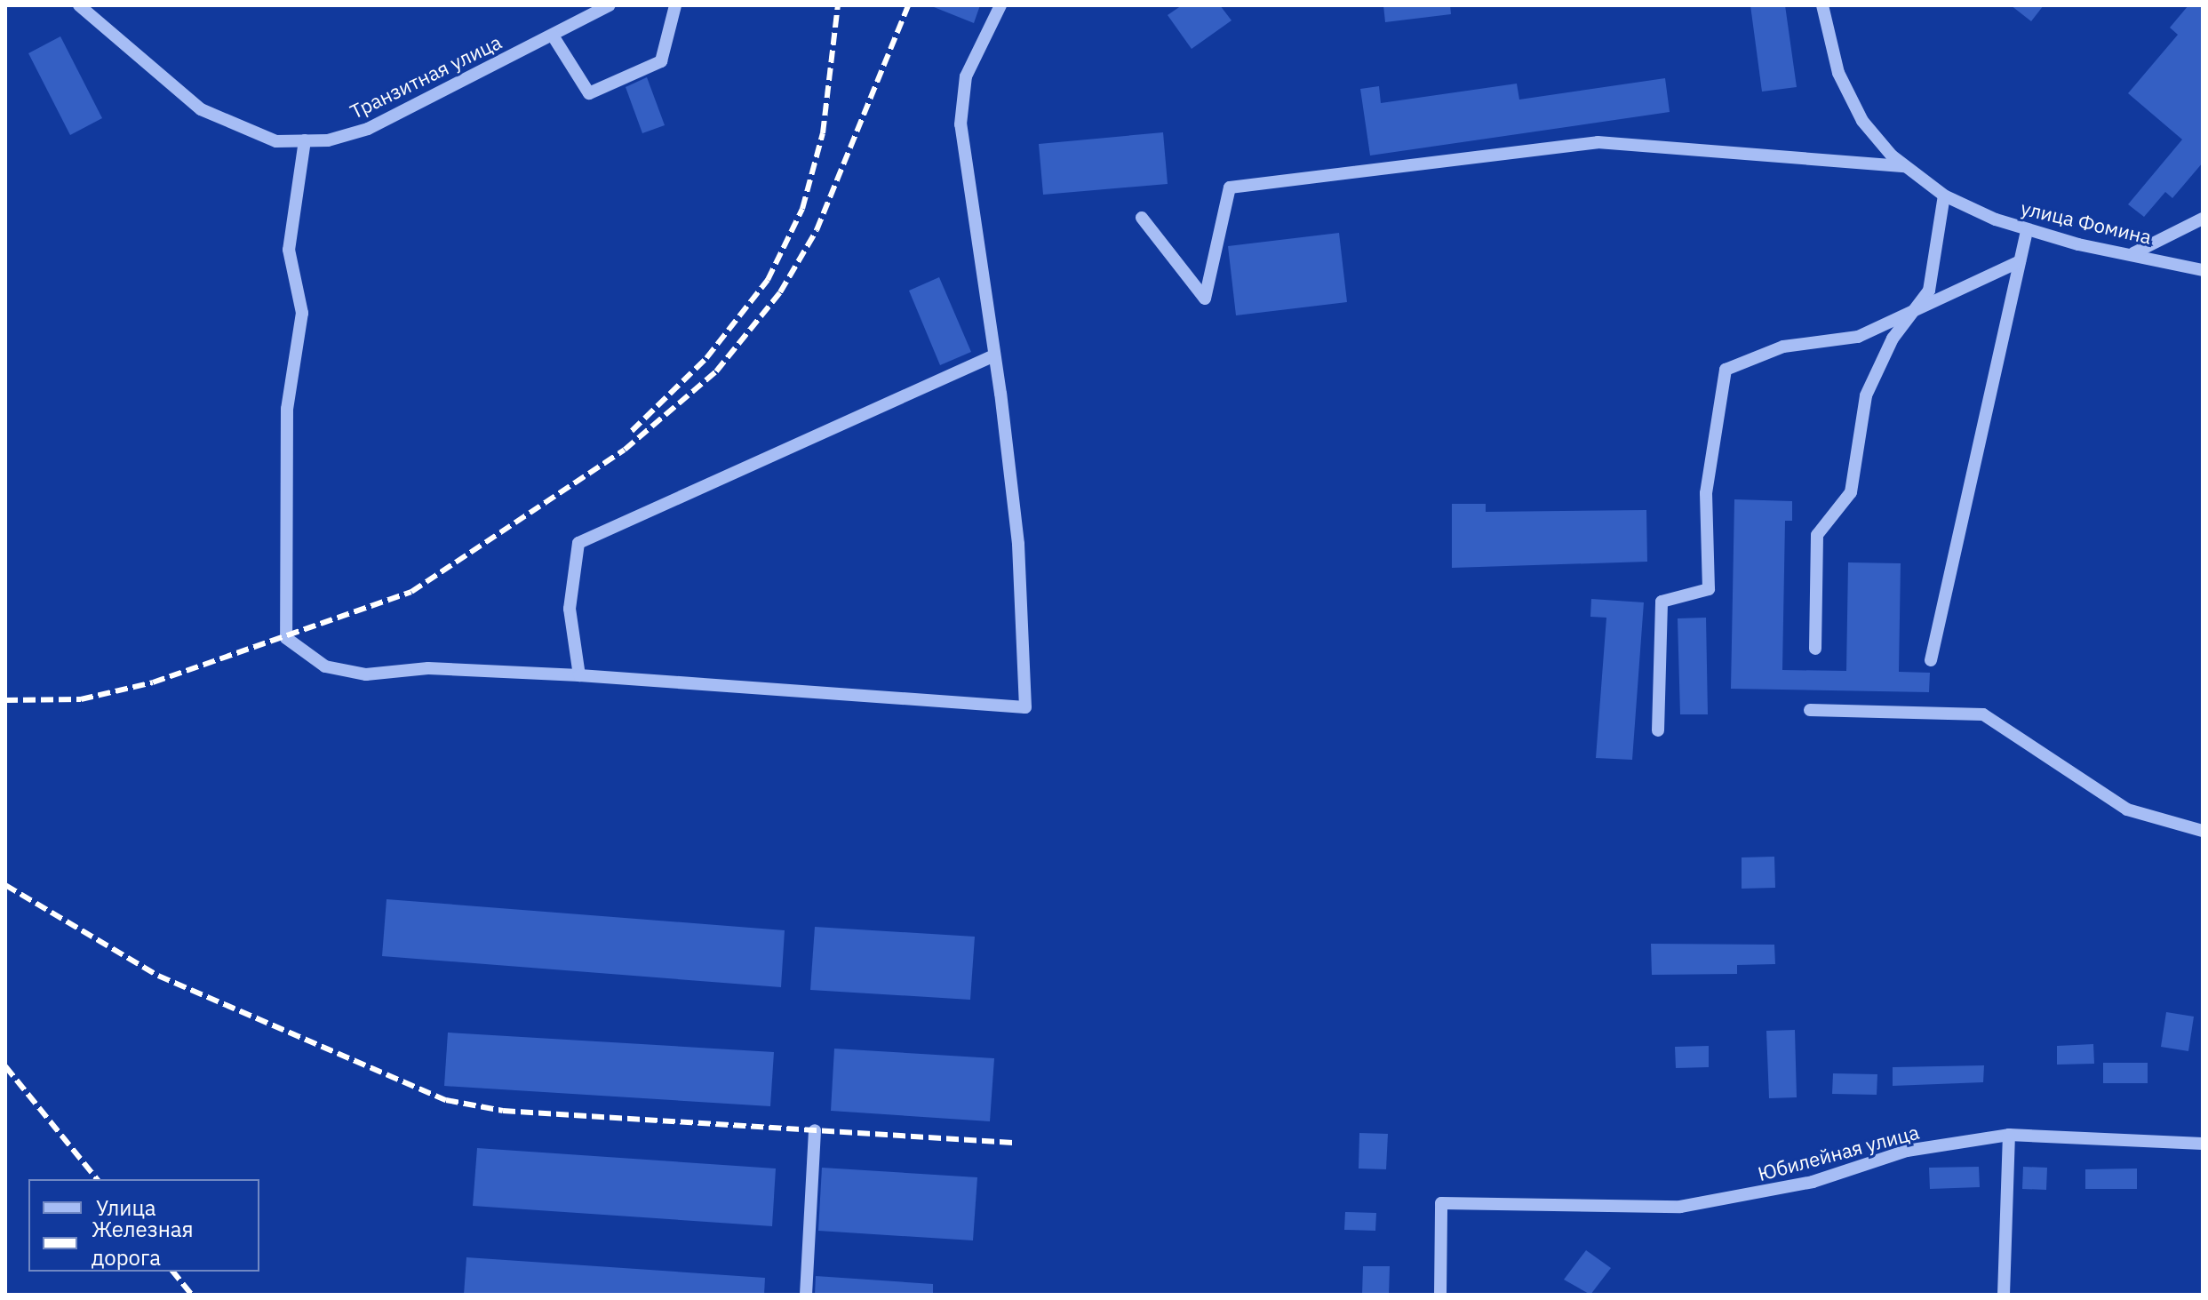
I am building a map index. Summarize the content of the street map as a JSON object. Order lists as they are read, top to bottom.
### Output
{
  "streets": {
    "street": ["Транзитная улица", "улица Фомина", "Юбилейная улица"]
  },
  "legend": ["Улица", "Железная дорога"]
}
